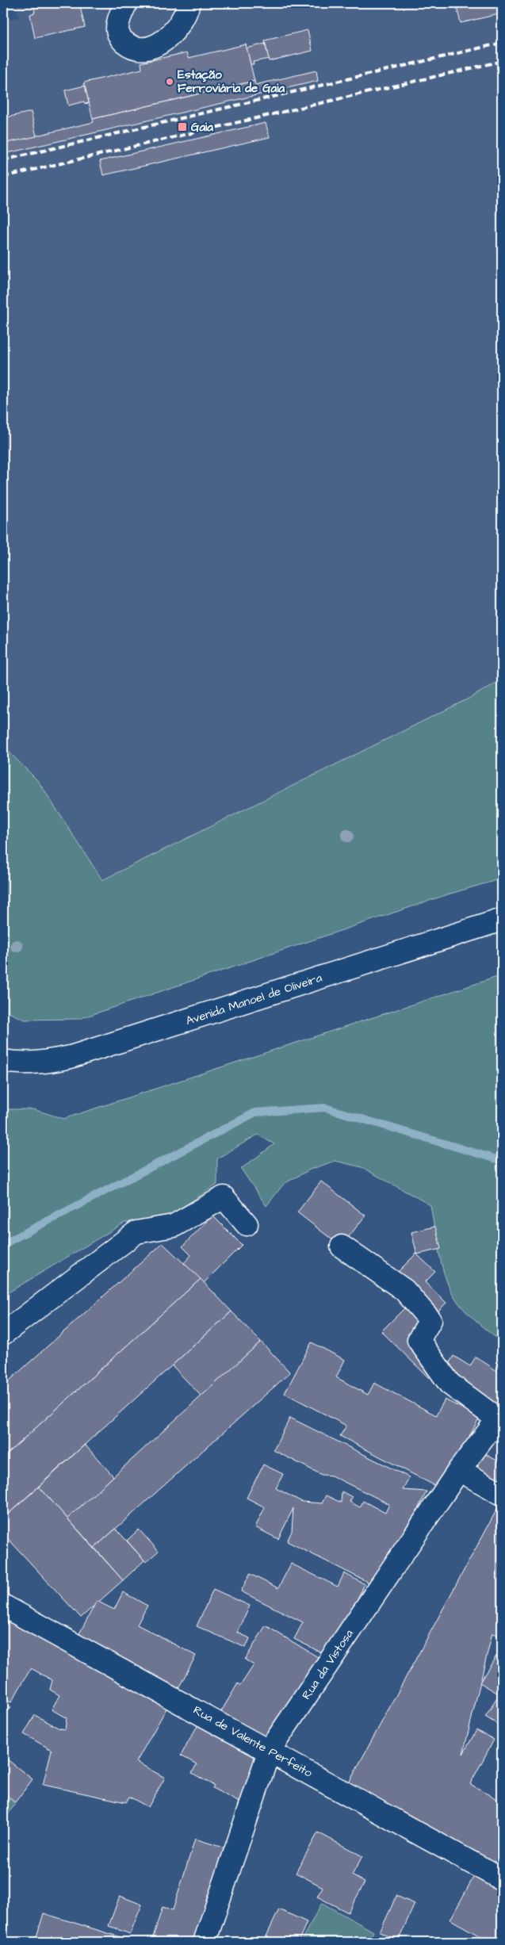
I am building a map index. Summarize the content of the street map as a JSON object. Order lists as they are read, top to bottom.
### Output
{
  "streets": {
    "street": ["Avenida Manoel de Oliveira", "Rua da Vistosa", "Rua de Valente Perfeito"]
  },
  "crossings": [
    ["Rua da Vistosa", "Rua de Valente Perfeito"]
  ],
  "places": {
    "other": ["Estação Ferroviária de Gaia"],
    "transit": ["Gaia"]
  }
}
